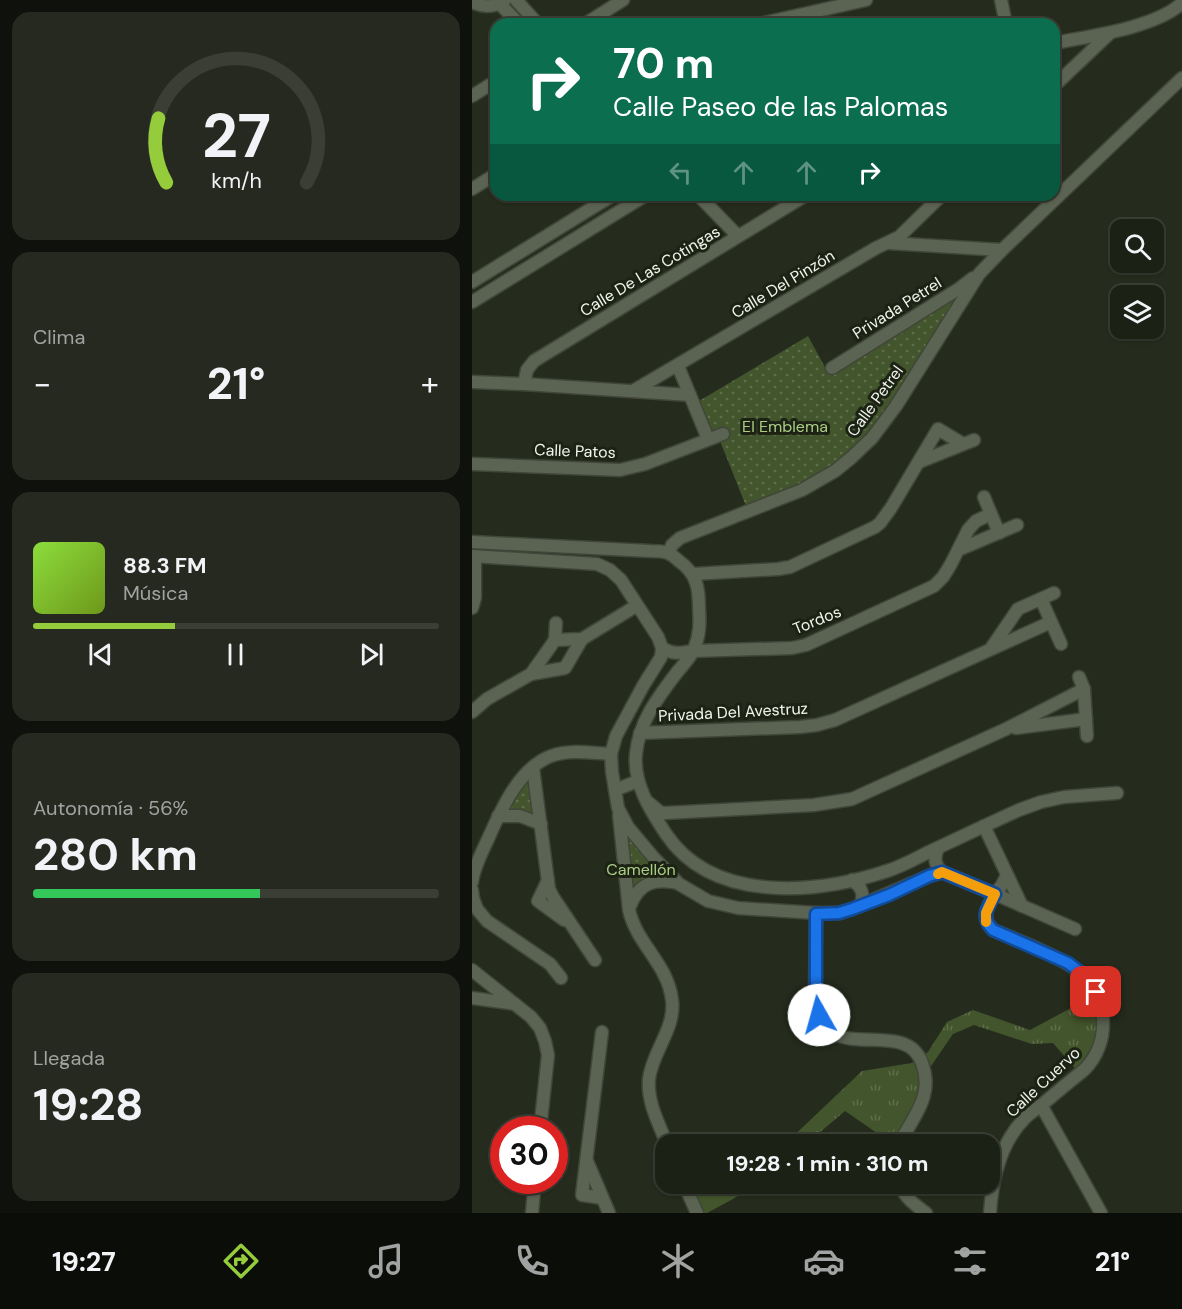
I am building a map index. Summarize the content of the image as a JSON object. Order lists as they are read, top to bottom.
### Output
{
  "streets": {
    "street": [
      "Calle De Las Cotingas",
      "Calle Del Pinzón",
      "Privada Petrel",
      "Calle Petrel",
      "Calle Patos",
      "Tordos",
      "Privada Del Avestruz",
      "Calle Cuervo"
    ]
  },
  "crossings": [
    ["Privada Petrel", "Calle Petrel"]
  ],
  "parks": ["El Emblema", "Camellón"],
  "page": {
    "turn": ["70 m", "Calle Paseo de las Palomas"],
    "tile": [
      "Clima",
      ["Autonomía · 56%", "280 km"],
      ["Llegada", "19:28"]
    ],
    "heat": ["−", "21°", "+"],
    "song": ["88.3 FM", "Música"],
    "limit": "30",
    "trip": "19:28 · 1 min · 310 m",
    "tabs": ["19:27", "21°"],
    "gauge": ["27", "km/h"]
  }
}
